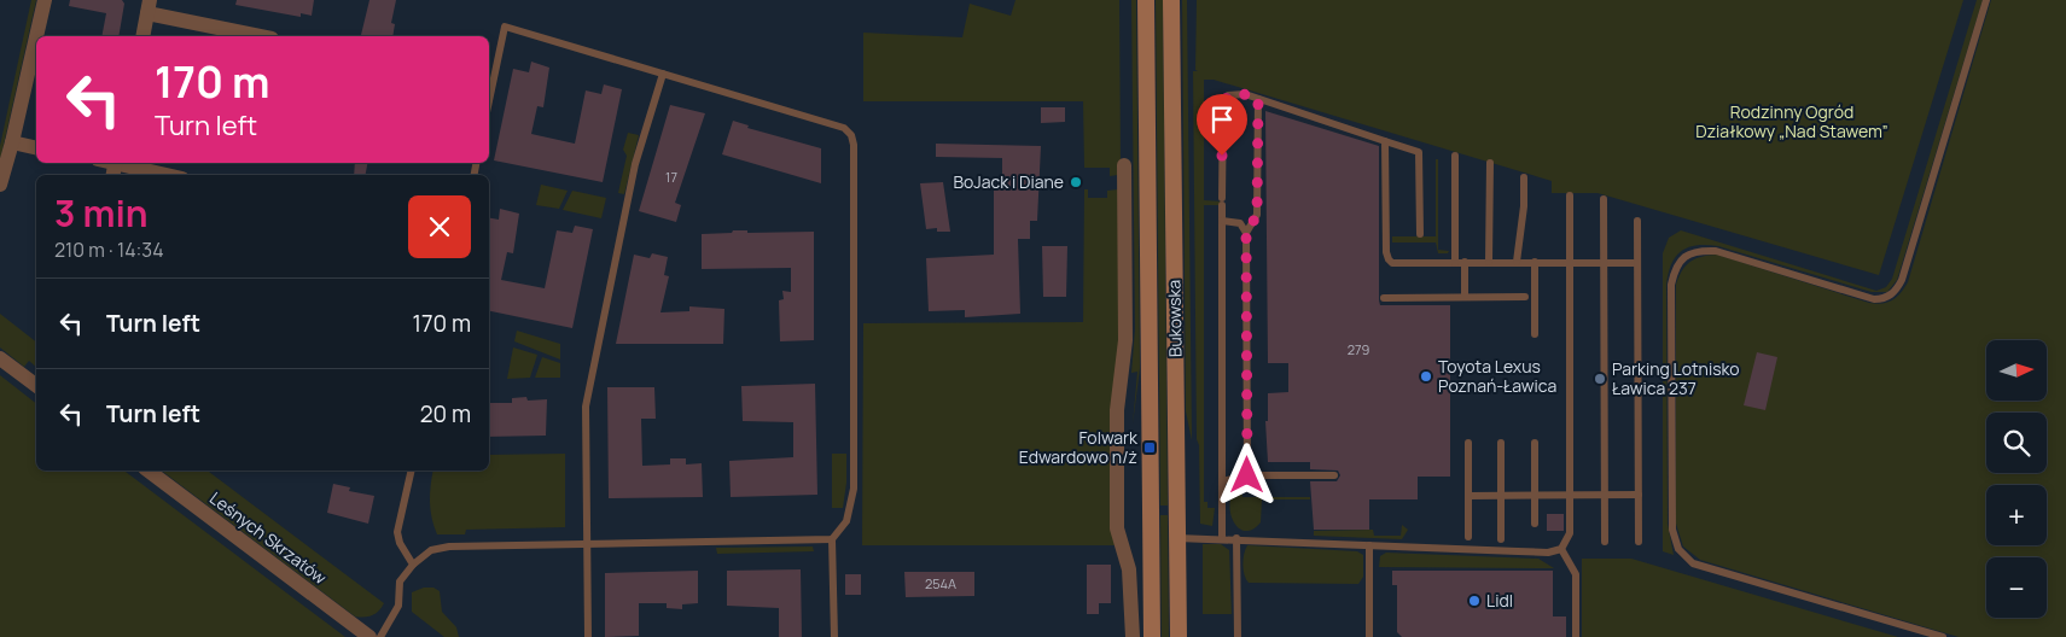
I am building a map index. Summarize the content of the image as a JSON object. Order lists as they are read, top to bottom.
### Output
{
  "streets": {
    "main road": ["Bukowska"],
    "street": ["Leśnych Skrzatów"]
  },
  "parks": ["Rodzinny Ogród Działkowy „Nad Stawem”"],
  "places": {
    "other": [
      "BoJack i Diane",
      "Toyota Lexus Poznań-Ławica",
      "Parking Lotnisko Ławica 237",
      "Lidl"
    ],
    "transit": ["Folwark Edwardowo n/ż"]
  },
  "house_numbers": ["17", "279", "254A"],
  "north": "right",
  "page": {
    "turn": ["170 m", "Turn left"],
    "heading": ["3 min", "210 m · 14:34"],
    "list": [
      {
        "name": "Turn left",
        "value": "170 m"
      },
      {
        "name": "Turn left",
        "value": "20 m"
      }
    ],
    "map_buttons": ["+", "−"]
  }
}
